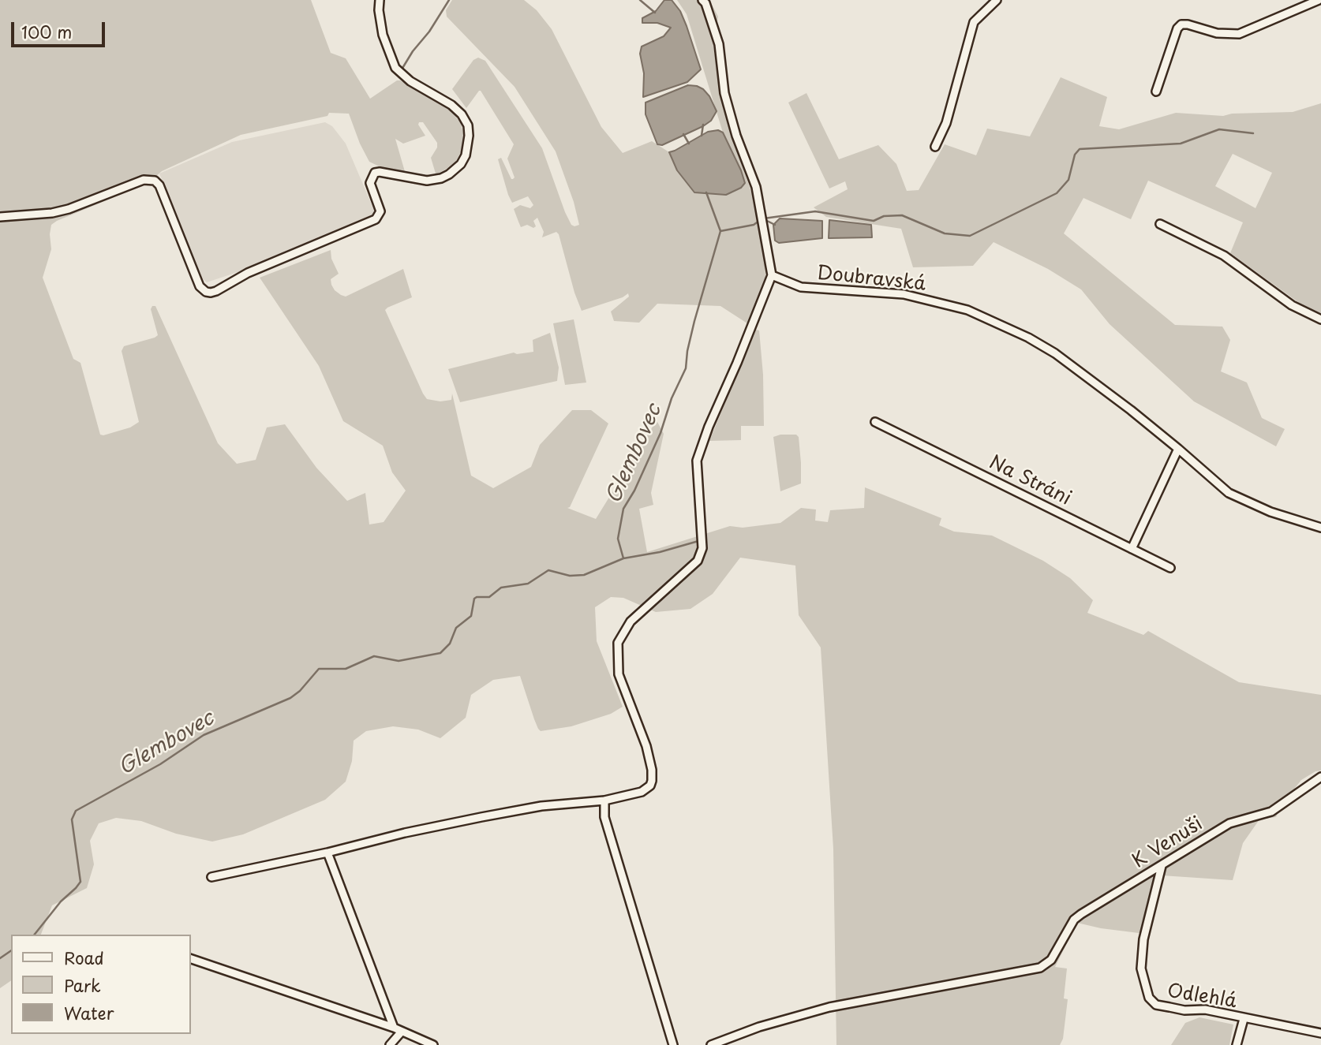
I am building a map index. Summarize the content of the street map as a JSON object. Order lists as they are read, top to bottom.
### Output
{
  "streets": {
    "street": [
      "Doubravská",
      "Na Stráni",
      "K Venuši",
      "Odlehlá"
    ]
  },
  "crossings": [
    ["K Venuši", "Odlehlá"]
  ],
  "water": ["Glembovec"],
  "legend": ["Road", "Park", "Water"],
  "scale_bar": "100 m"
}
